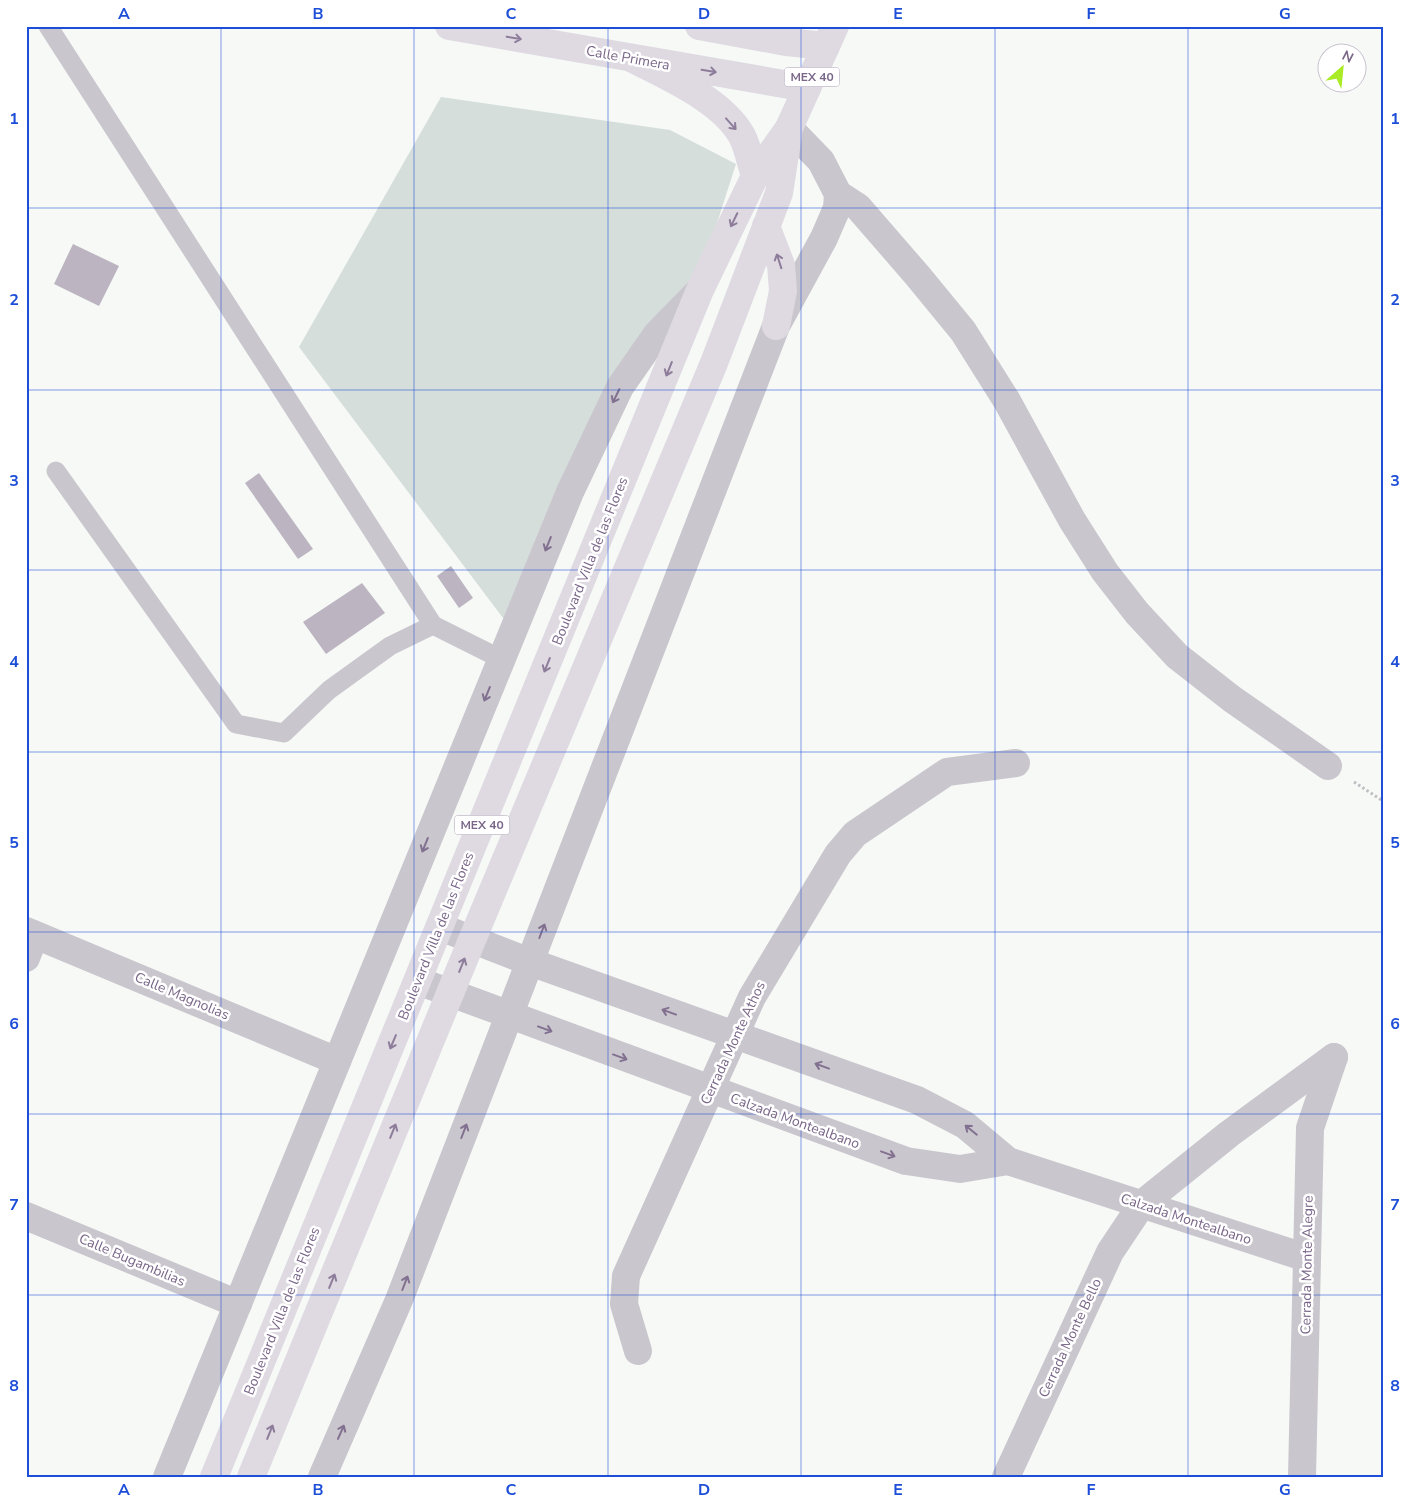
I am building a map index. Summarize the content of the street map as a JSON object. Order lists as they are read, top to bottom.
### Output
{
  "streets": {
    "main road": ["Calle Primera", "MEX 40", "Boulevard Villa de las Flores"],
    "street": [
      "Calle Magnolias",
      "Cerrada Monte Athos",
      "Calzada Montealbano",
      "Calle Bugambilias",
      "Cerrada Monte Alegre",
      "Cerrada Monte Bello"
    ]
  },
  "crossings": [
    ["Calle Primera", "MEX 40"],
    ["MEX 40", "Boulevard Villa de las Flores"],
    ["MEX 40", "Calzada Montealbano"],
    ["Boulevard Villa de las Flores", "Calzada Montealbano"],
    ["Cerrada Monte Athos", "Calzada Montealbano"],
    ["Calzada Montealbano", "Cerrada Monte Alegre"],
    ["Calzada Montealbano", "Cerrada Monte Bello"],
    ["Cerrada Monte Alegre", "Cerrada Monte Bello"]
  ],
  "north": "top right",
  "grid": {
    "columns": [
      "A",
      "B",
      "C",
      "D",
      "E",
      "F",
      "G"
    ],
    "rows": [
      "1",
      "2",
      "3",
      "4",
      "5",
      "6",
      "7",
      "8"
    ]
  }
}
